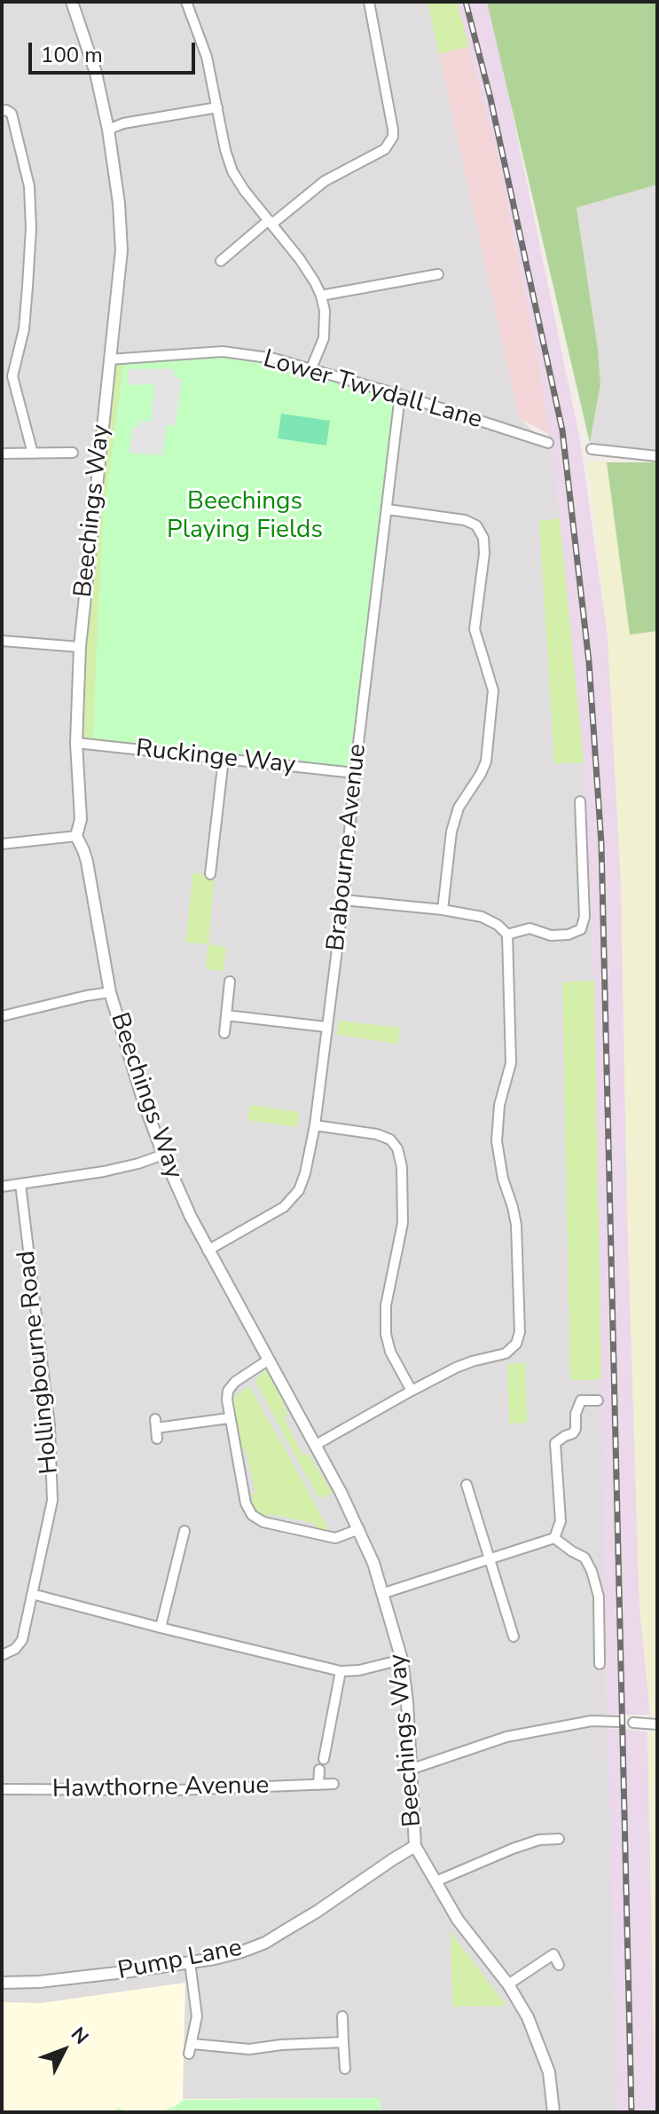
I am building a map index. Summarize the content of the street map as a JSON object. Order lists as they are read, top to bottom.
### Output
{
  "streets": {
    "street": [
      "Lower Twydall Lane",
      "Beechings Way",
      "Ruckinge Way",
      "Brabourne Avenue",
      "Hollingbourne Road",
      "Hawthorne Avenue",
      "Pump Lane"
    ]
  },
  "crossings": [
    ["Lower Twydall Lane", "Beechings Way"],
    ["Lower Twydall Lane", "Brabourne Avenue"],
    ["Beechings Way", "Ruckinge Way"],
    ["Beechings Way", "Brabourne Avenue"],
    ["Beechings Way", "Pump Lane"],
    ["Ruckinge Way", "Brabourne Avenue"]
  ],
  "parks": ["Beechings Playing Fields"],
  "scale_bar": "100 m",
  "north": "top right"
}
